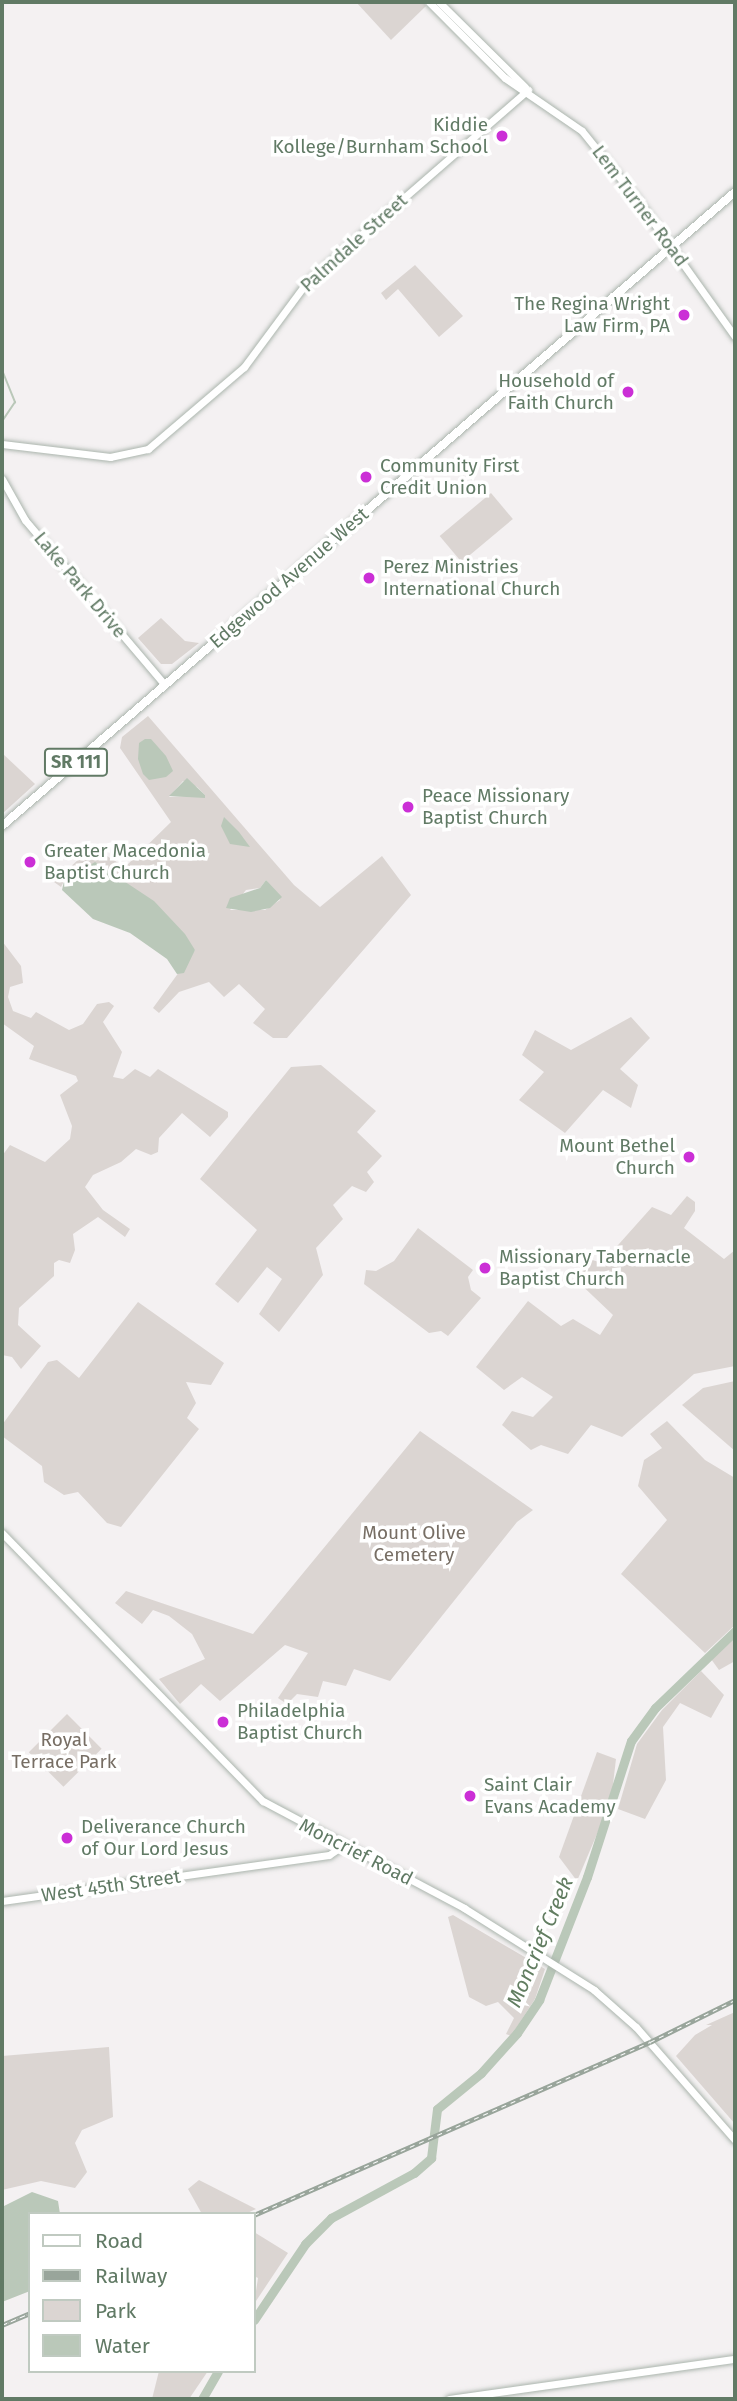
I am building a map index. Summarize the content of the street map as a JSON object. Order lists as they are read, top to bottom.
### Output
{
  "streets": {
    "main road": ["Edgewood Avenue West", "SR 111"],
    "street": [
      "Lem Turner Road",
      "Palmdale Street",
      "Lake Park Drive",
      "Moncrief Road",
      "West 45th Street"
    ]
  },
  "crossings": [
    ["Lem Turner Road", "Palmdale Street"],
    ["Lem Turner Road", "Edgewood Avenue West"],
    ["Edgewood Avenue West", "Lake Park Drive"],
    ["Moncrief Road", "West 45th Street"]
  ],
  "water": ["Moncrief Creek"],
  "parks": ["Mount Olive Cemetery", "Royal Terrace Park"],
  "places": [
    "Kiddie Kollege/Burnham School",
    "The Regina Wright Law Firm, PA",
    "Household of Faith Church",
    "Community First Credit Union",
    "Perez Ministries International Church",
    "Peace Missionary Baptist Church",
    "Greater Macedonia Baptist Church",
    "Mount Bethel Church",
    "Missionary Tabernacle Baptist Church",
    "Philadelphia Baptist Church",
    "Saint Clair Evans Academy",
    "Deliverance Church of Our Lord Jesus"
  ],
  "legend": [
    "Road",
    "Railway",
    "Park",
    "Water"
  ]
}
